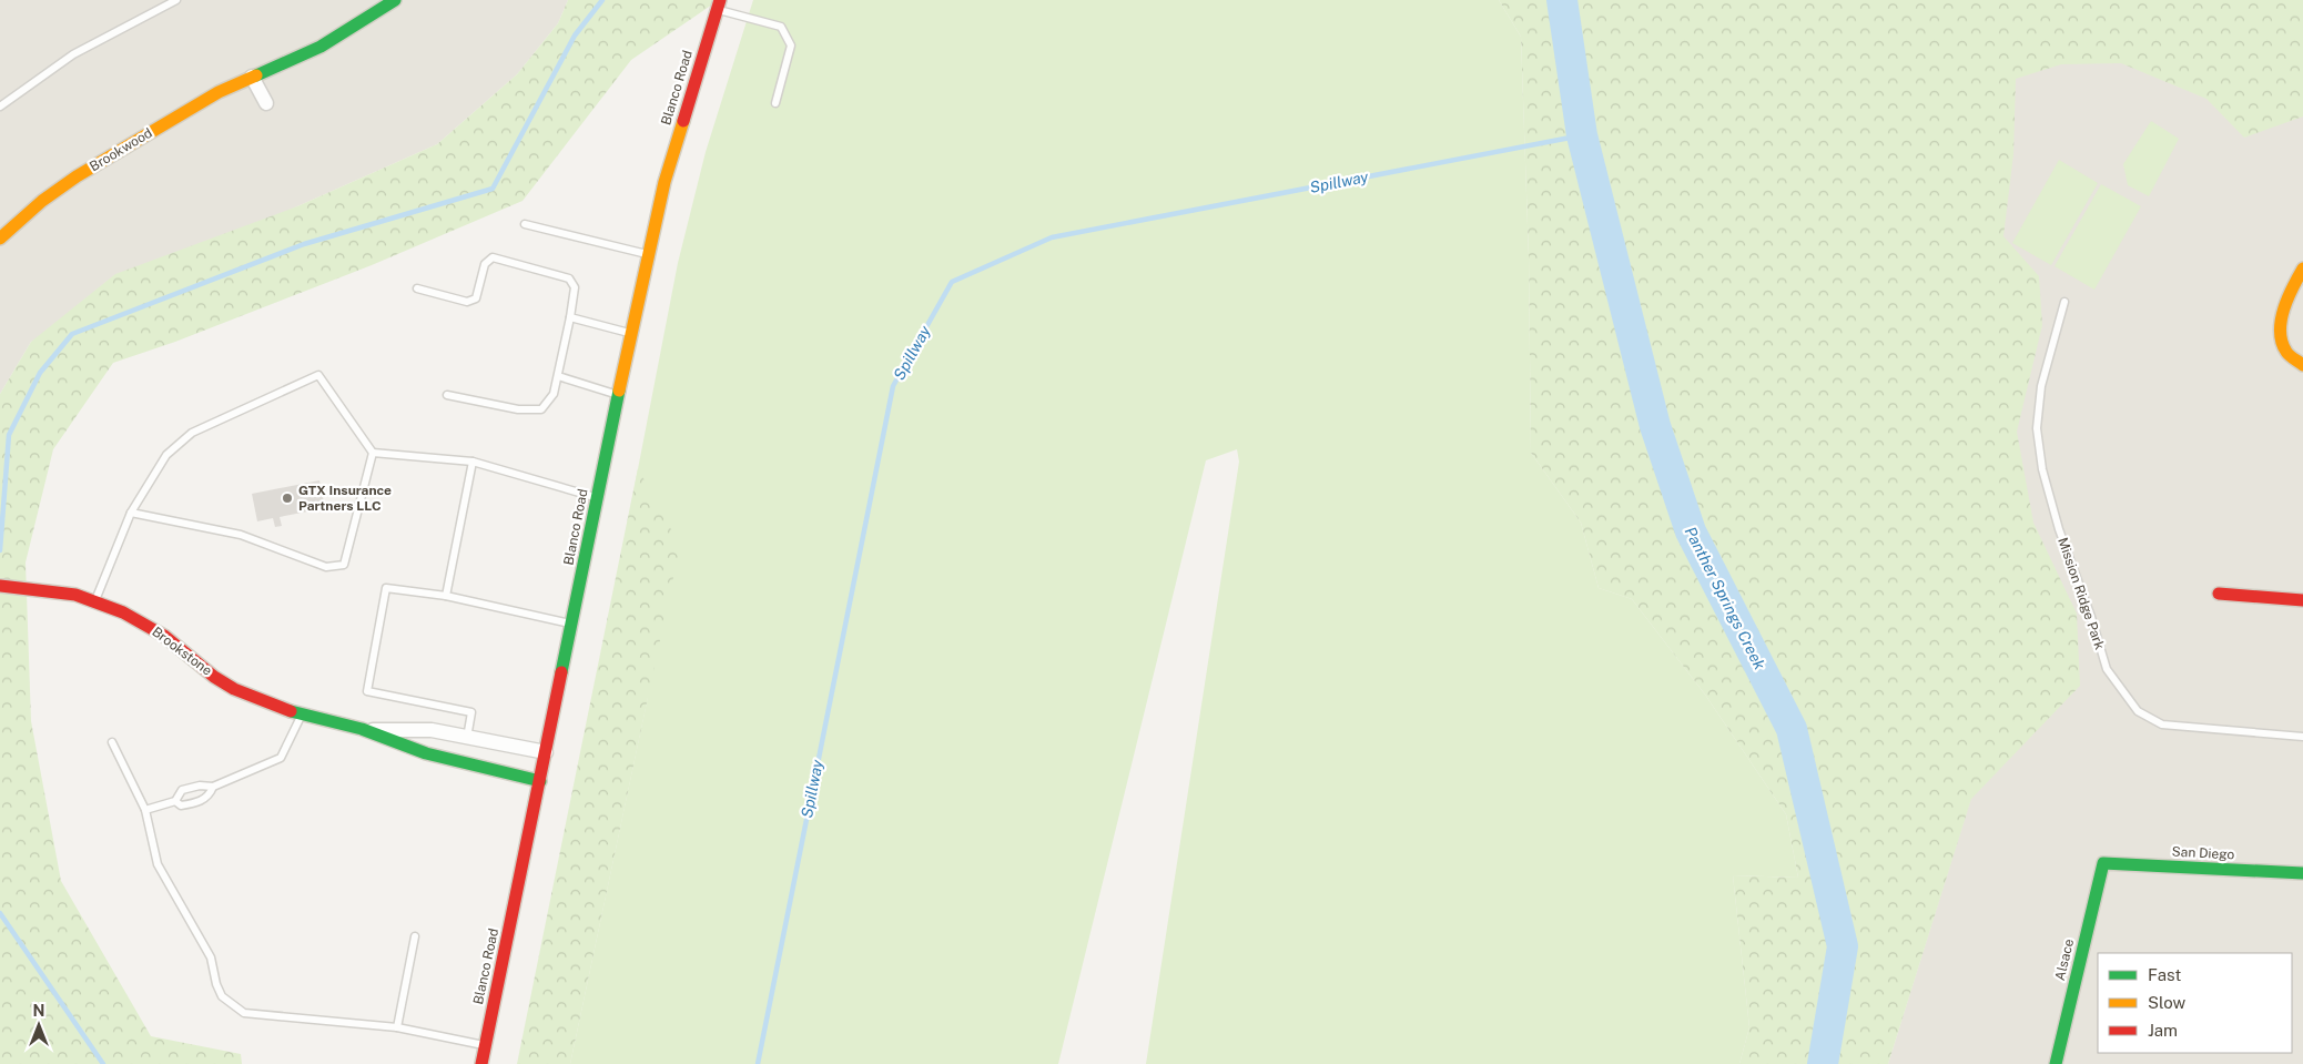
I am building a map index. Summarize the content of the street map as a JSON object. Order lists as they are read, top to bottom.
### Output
{
  "streets": {
    "street": [
      "Blanco Road",
      "Brookwood",
      "Brookstone",
      "San Diego",
      "Alsace"
    ],
    "lane": ["Mission Ridge Park"]
  },
  "crossings": [
    ["Blanco Road", "Brookstone"],
    ["San Diego", "Alsace"]
  ],
  "water": ["Spillway", "Panther Springs Creek"],
  "places": ["GTX Insurance Partners LLC"],
  "legend": ["Fast", "Slow", "Jam"],
  "north": "top"
}
